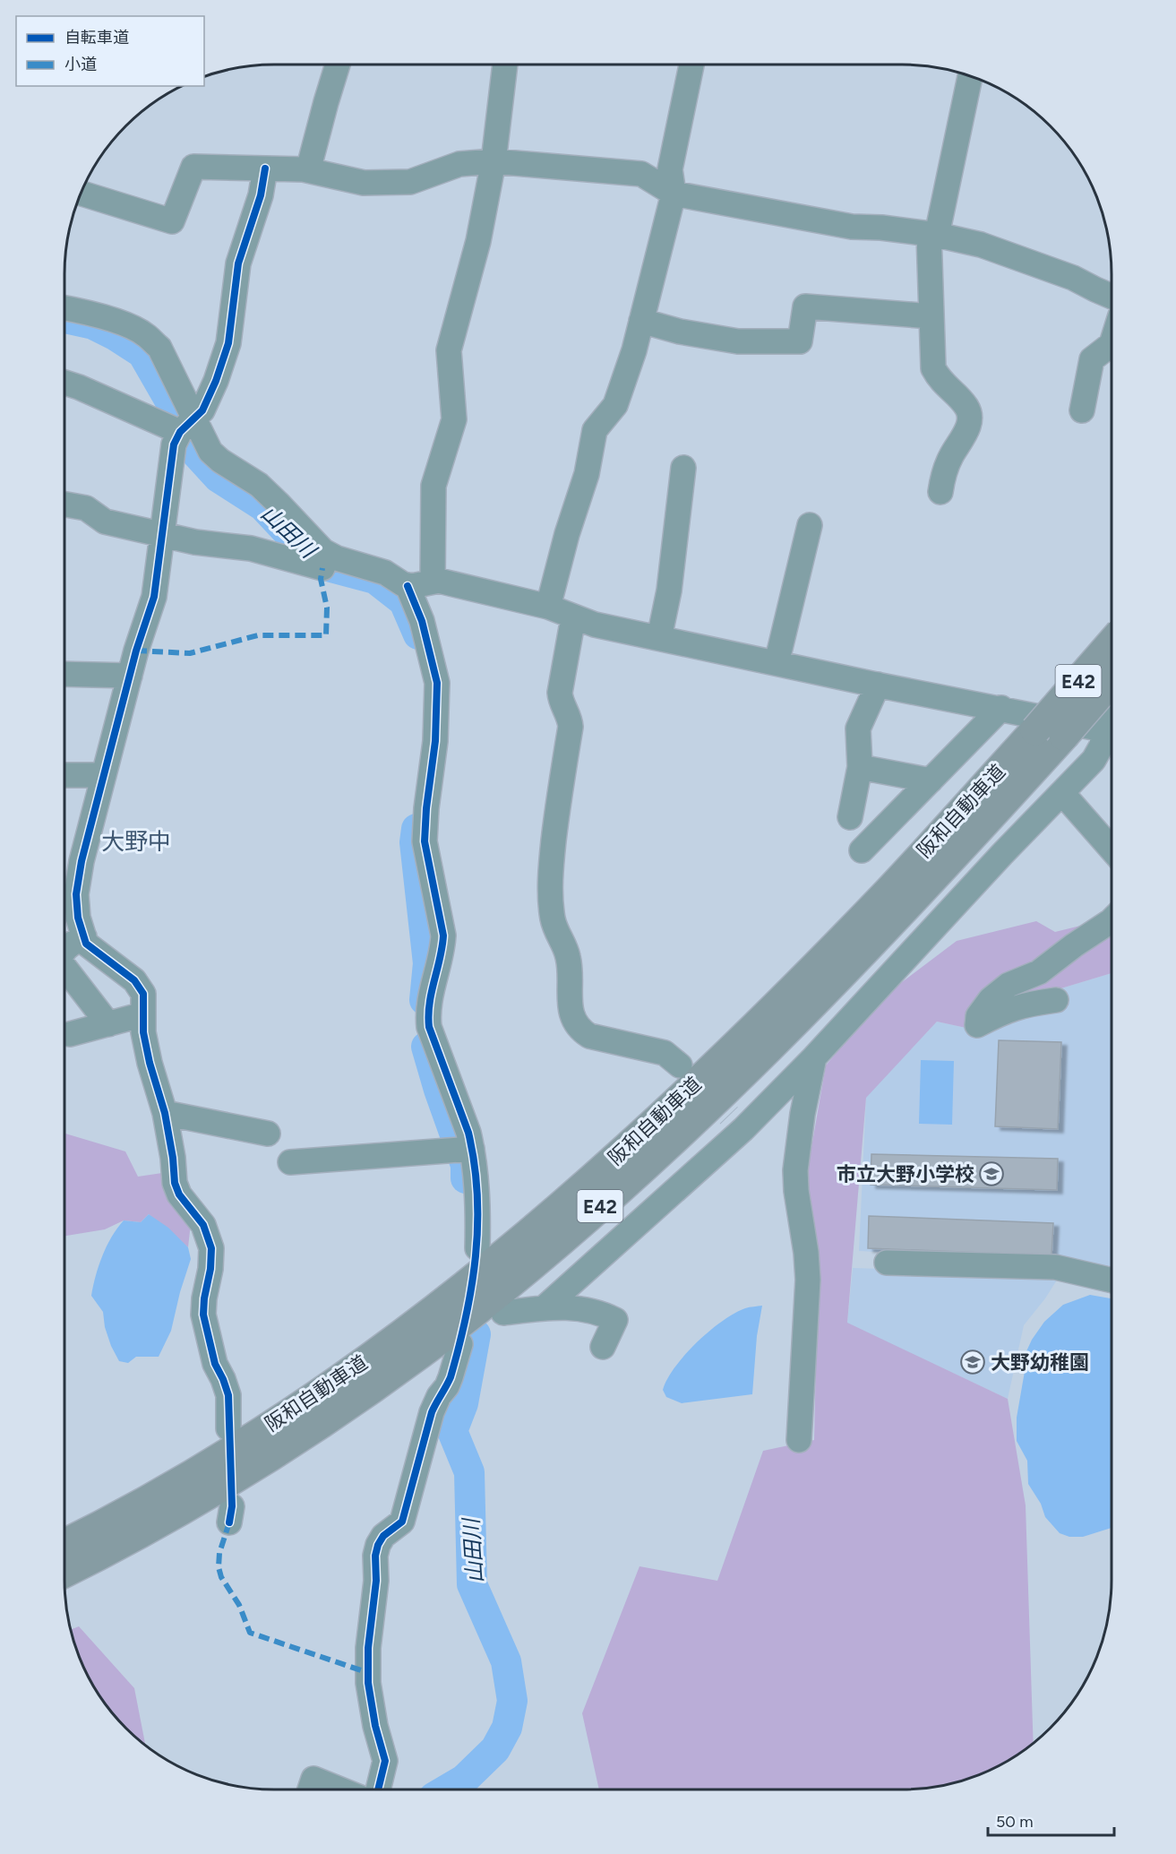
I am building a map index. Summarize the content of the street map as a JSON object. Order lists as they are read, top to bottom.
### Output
{
  "streets": {
    "highway": ["E42", "阪和自動車道"]
  },
  "districts": ["大野中"],
  "water": ["山田川"],
  "places": {
    "school or university": ["市立大野小学校", "大野幼稚園"]
  },
  "legend": ["自転車道", "小道"],
  "scale_bar": "50 m"
}
